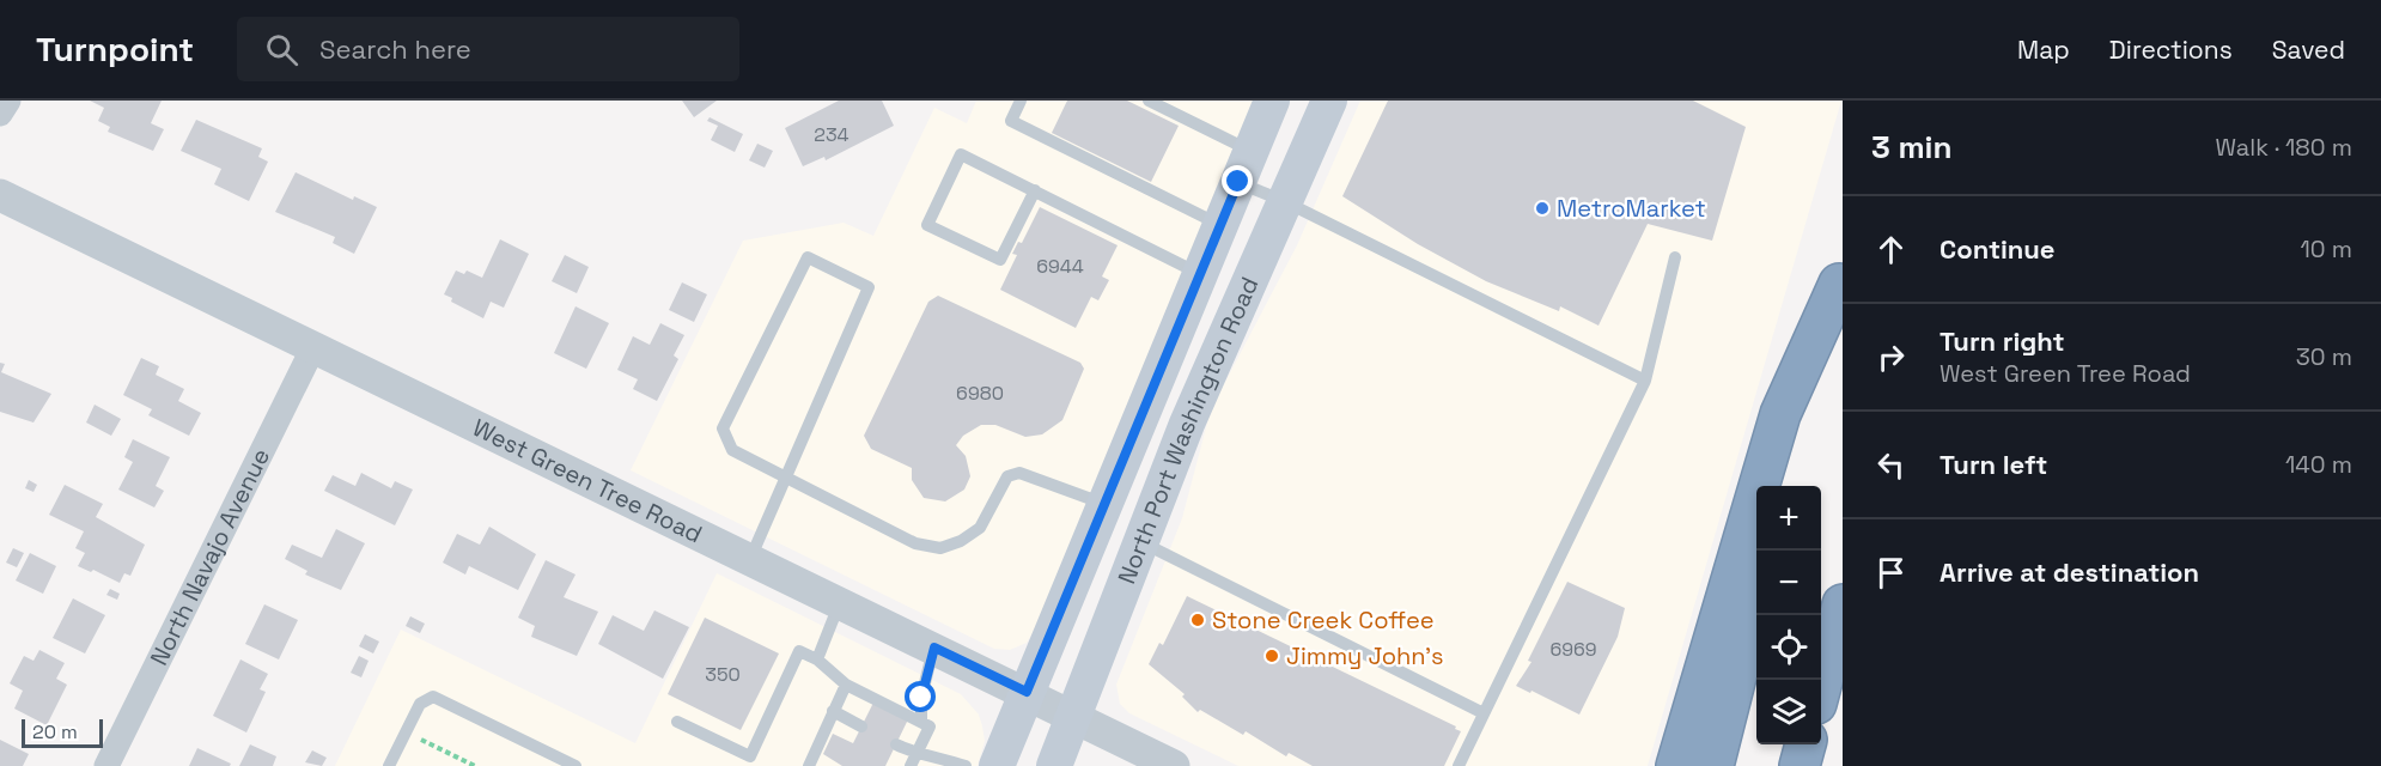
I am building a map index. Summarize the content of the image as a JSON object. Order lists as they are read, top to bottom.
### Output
{
  "streets": {
    "main road": ["North Port Washington Road"],
    "street": ["West Green Tree Road", "North Navajo Avenue"]
  },
  "crossings": [
    ["North Port Washington Road", "West Green Tree Road"],
    ["West Green Tree Road", "North Navajo Avenue"]
  ],
  "places": ["MetroMarket", "Stone Creek Coffee", "Jimmy John's"],
  "house_numbers": [
    "234",
    "6944",
    "6980",
    "6969",
    "350"
  ],
  "scale_bar": "20 m",
  "page": {
    "header": "Turnpoint",
    "search": "Search here",
    "nav": ["Map", "Directions", "Saved"],
    "heading": ["3 min", "Walk · 180 m"],
    "list": [
      ["Continue", "10 m"],
      ["Turn right", "West Green Tree Road", "30 m"],
      ["Turn left", "140 m"],
      "Arrive at destination"
    ],
    "map_buttons": ["+", "−"],
    "scale": "20 m"
  }
}
